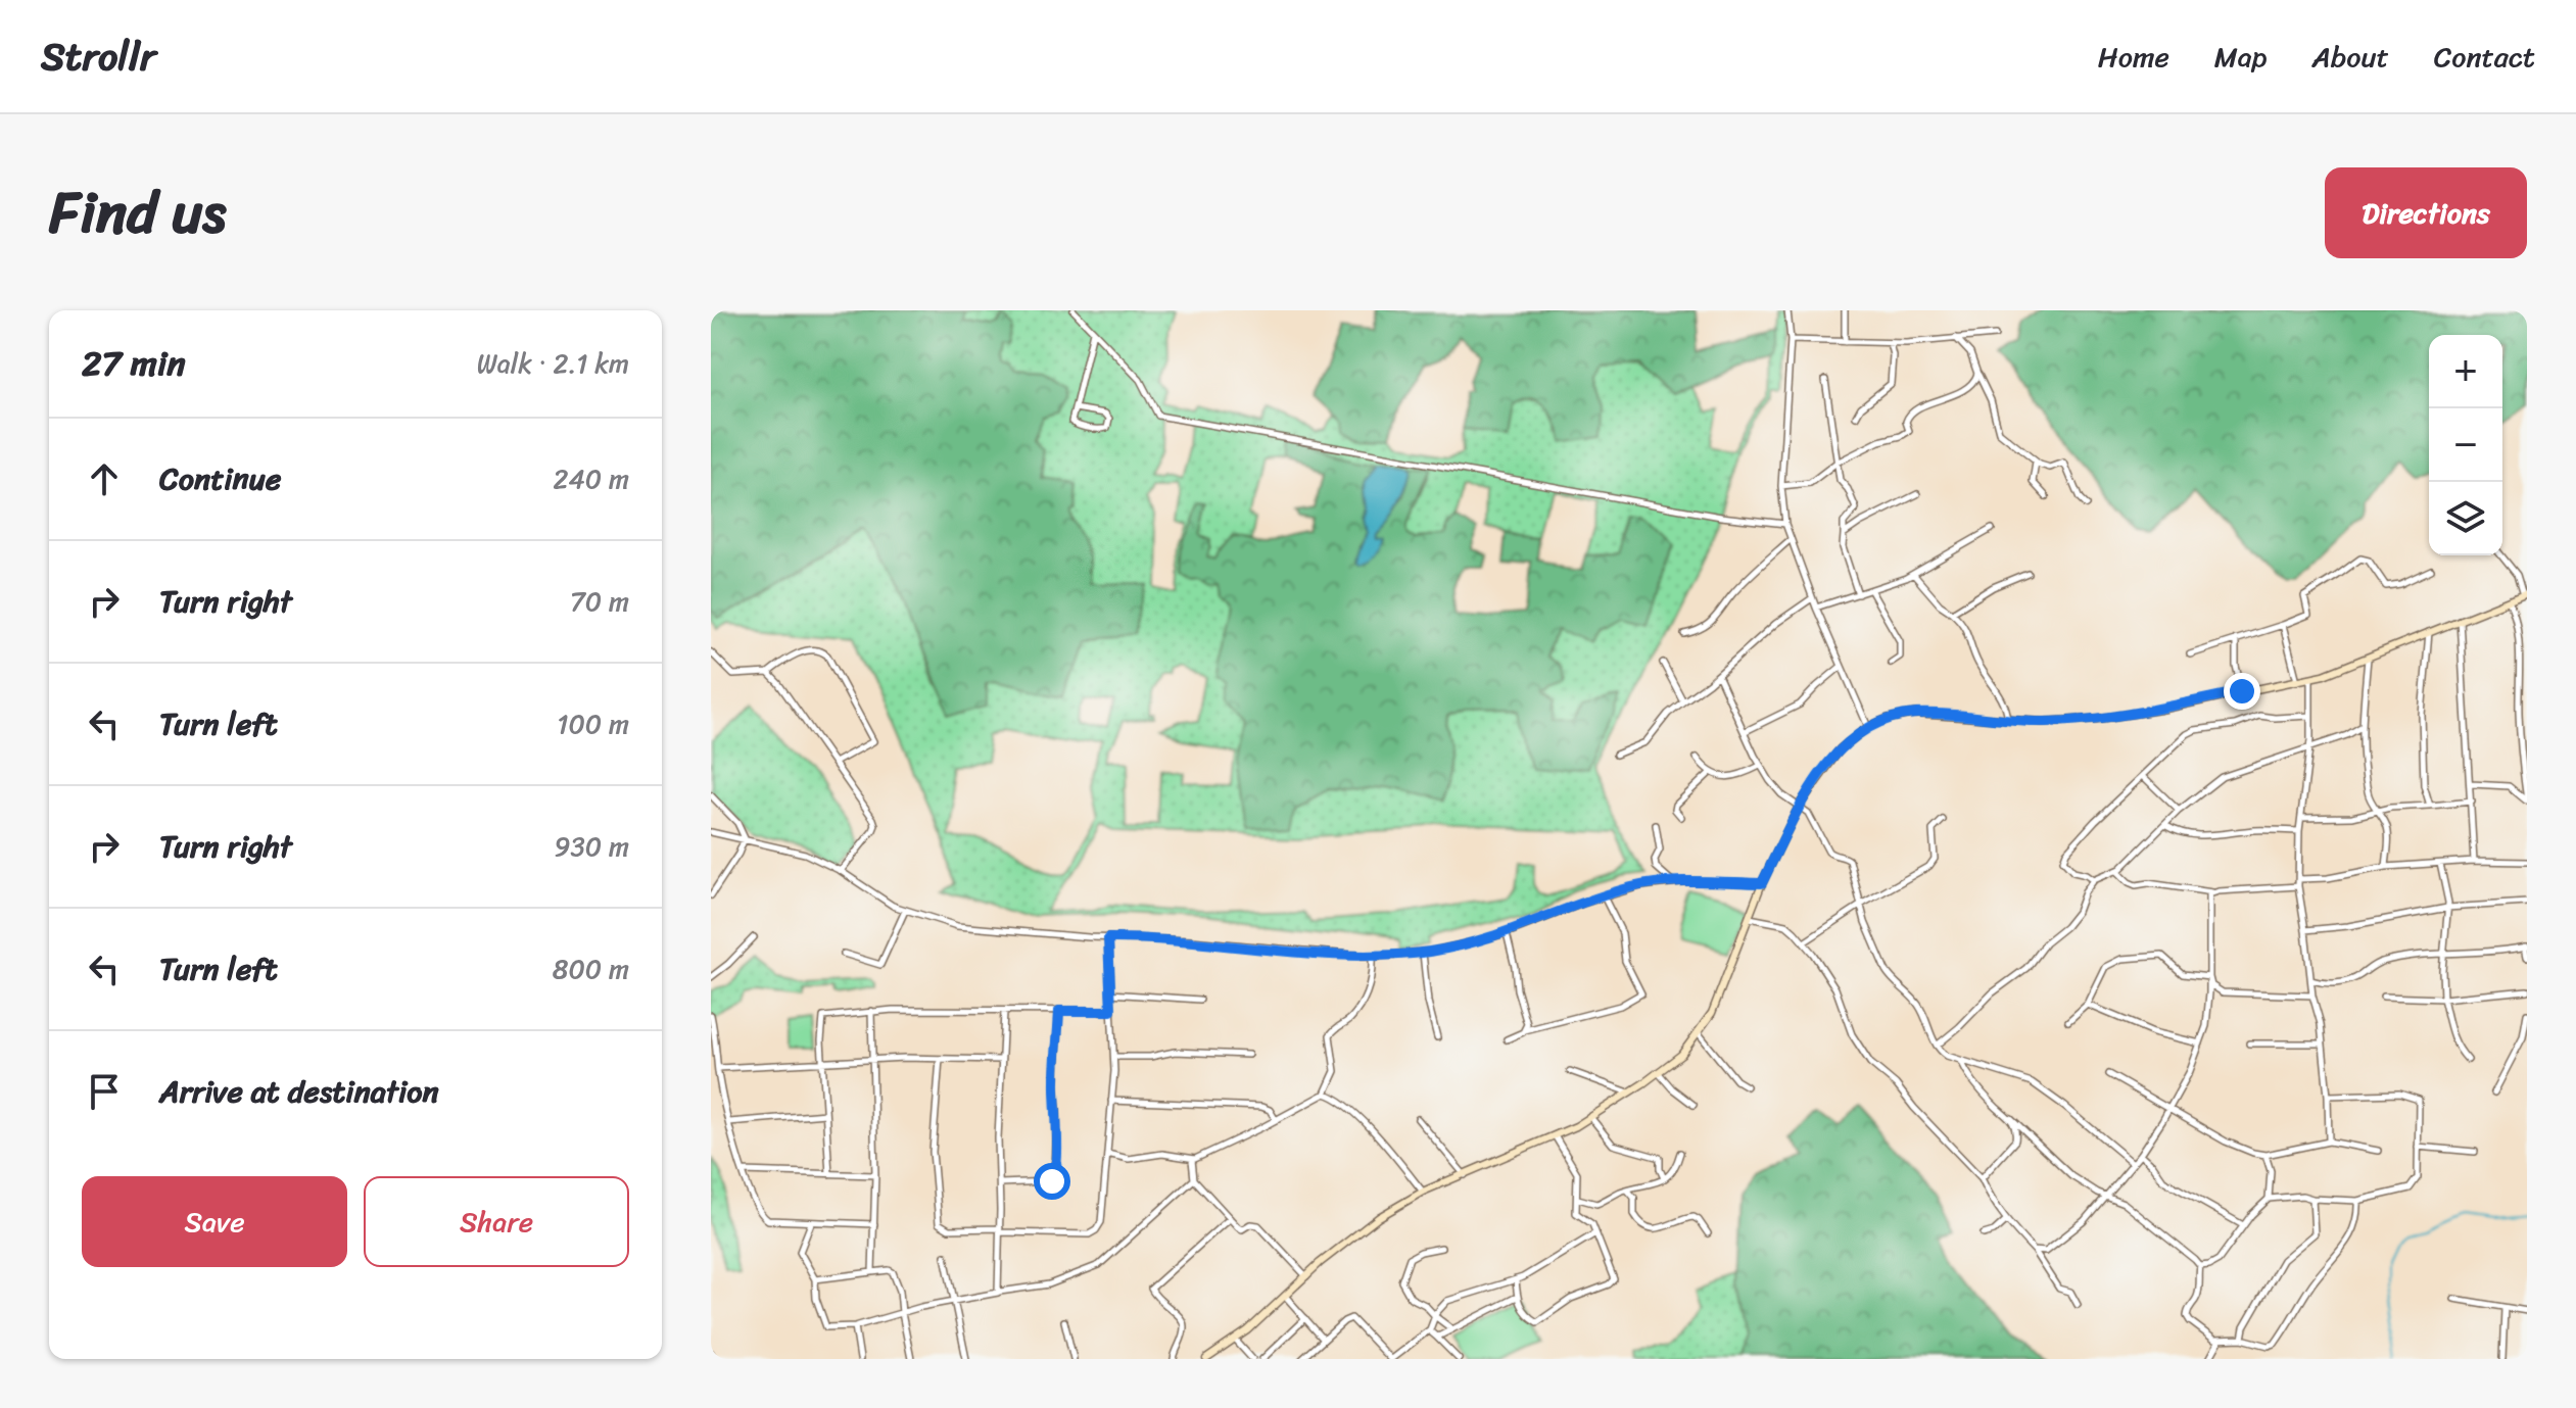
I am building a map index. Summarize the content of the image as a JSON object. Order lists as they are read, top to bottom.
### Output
{
  "page": {
    "header": "Strollr",
    "nav": [
      "Home",
      "Map",
      "About",
      "Contact"
    ],
    "title": "Find us",
    "buttons": [
      "Directions",
      ["Save", "Share"]
    ],
    "heading": ["27 min", "Walk · 2.1 km"],
    "map_buttons": ["+", "−"],
    "list": [
      ["Continue", "240 m"],
      ["Turn right", "70 m"],
      ["Turn left", "100 m"],
      ["Turn right", "930 m"],
      ["Turn left", "800 m"],
      "Arrive at destination"
    ]
  }
}
